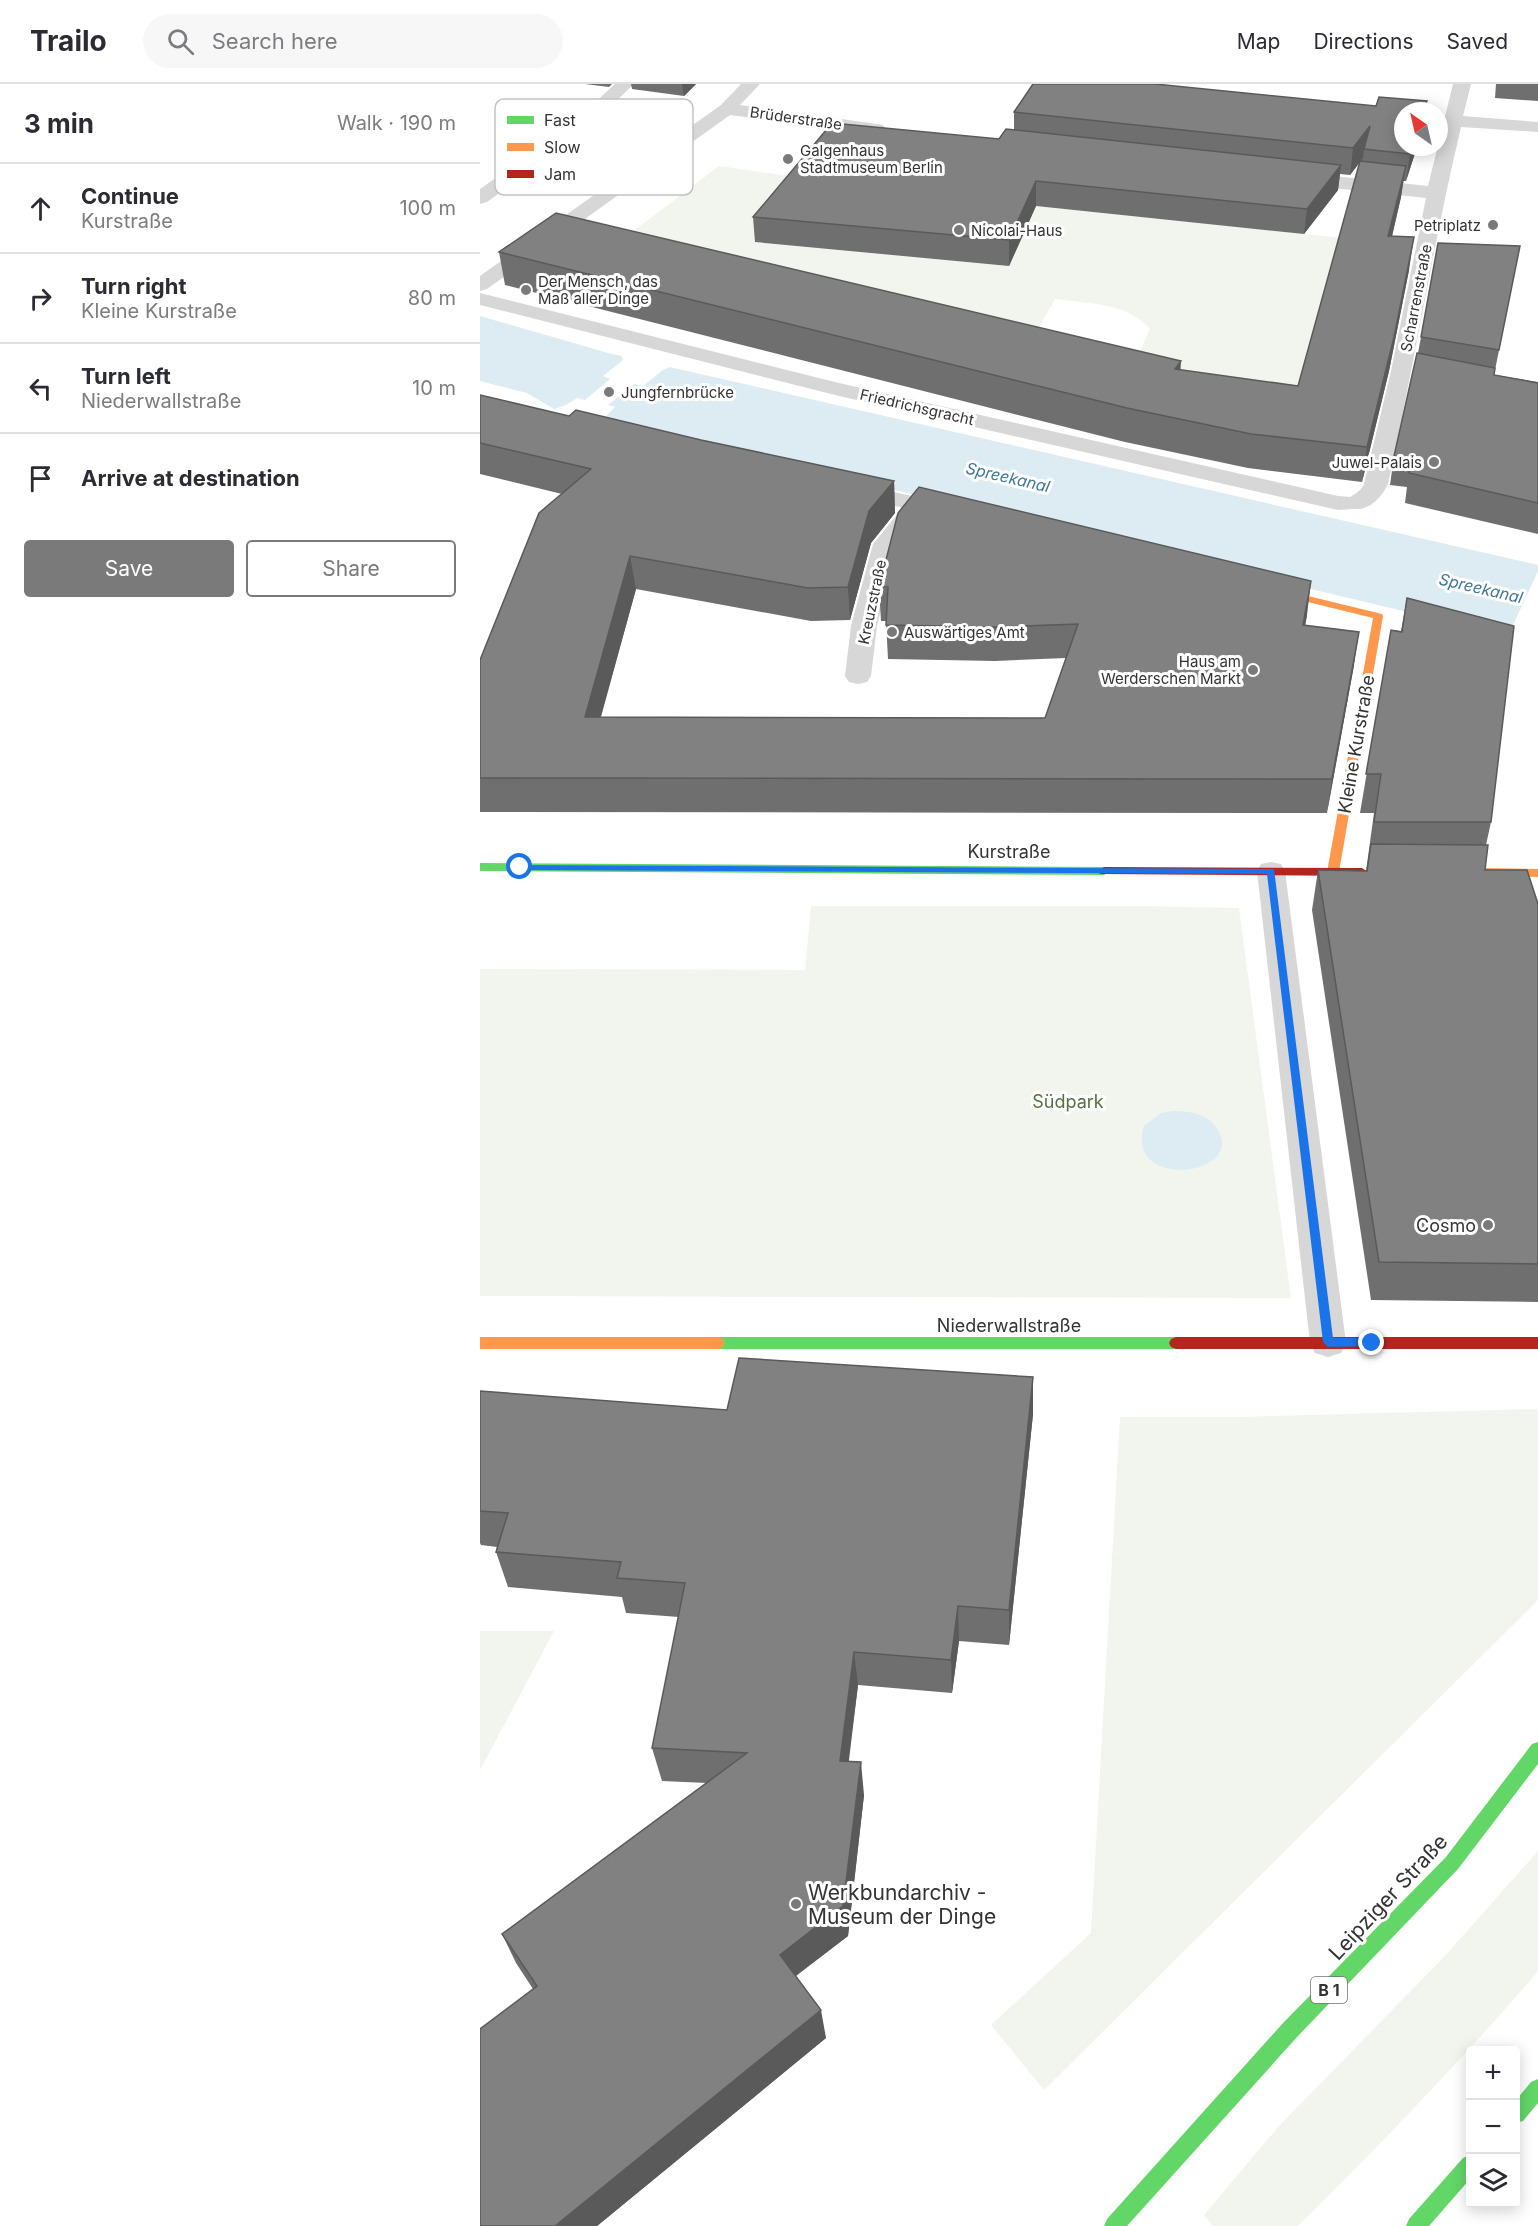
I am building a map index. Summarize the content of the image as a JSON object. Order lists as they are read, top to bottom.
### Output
{
  "streets": {
    "street": [
      "Brüderstraße",
      "Scharrenstraße",
      "Friedrichsgracht",
      "Kreuzstraße",
      "Kleine Kurstraße",
      "Kurstraße",
      "Niederwallstraße",
      "Leipziger Straße",
      "B 1"
    ]
  },
  "crossings": [
    ["Scharrenstraße", "Friedrichsgracht"],
    ["Kleine Kurstraße", "Kurstraße"]
  ],
  "water": ["Spreekanal"],
  "parks": ["Südpark"],
  "places": [
    "Galgenhaus Stadtmuseum Berlin",
    "Petriplatz",
    "Nicolai-Haus",
    "Der Mensch, das Maß aller Dinge",
    "Jungfernbrücke",
    "Juwel-Palais",
    "Auswärtiges Amt",
    "Haus am Werderschen Markt",
    "Cosmo",
    "Werkbundarchiv - Museum der Dinge"
  ],
  "legend": ["Fast", "Slow", "Jam"],
  "north": "top left",
  "page": {
    "header": "Trailo",
    "search": "Search here",
    "nav": ["Map", "Directions", "Saved"],
    "heading": ["3 min", "Walk · 190 m"],
    "list": [
      ["Continue", "Kurstraße", "100 m"],
      ["Turn right", "Kleine Kurstraße", "80 m"],
      ["Turn left", "Niederwallstraße", "10 m"],
      "Arrive at destination"
    ],
    "buttons": ["Save", "Share"],
    "map_buttons": ["+", "−"]
  }
}
